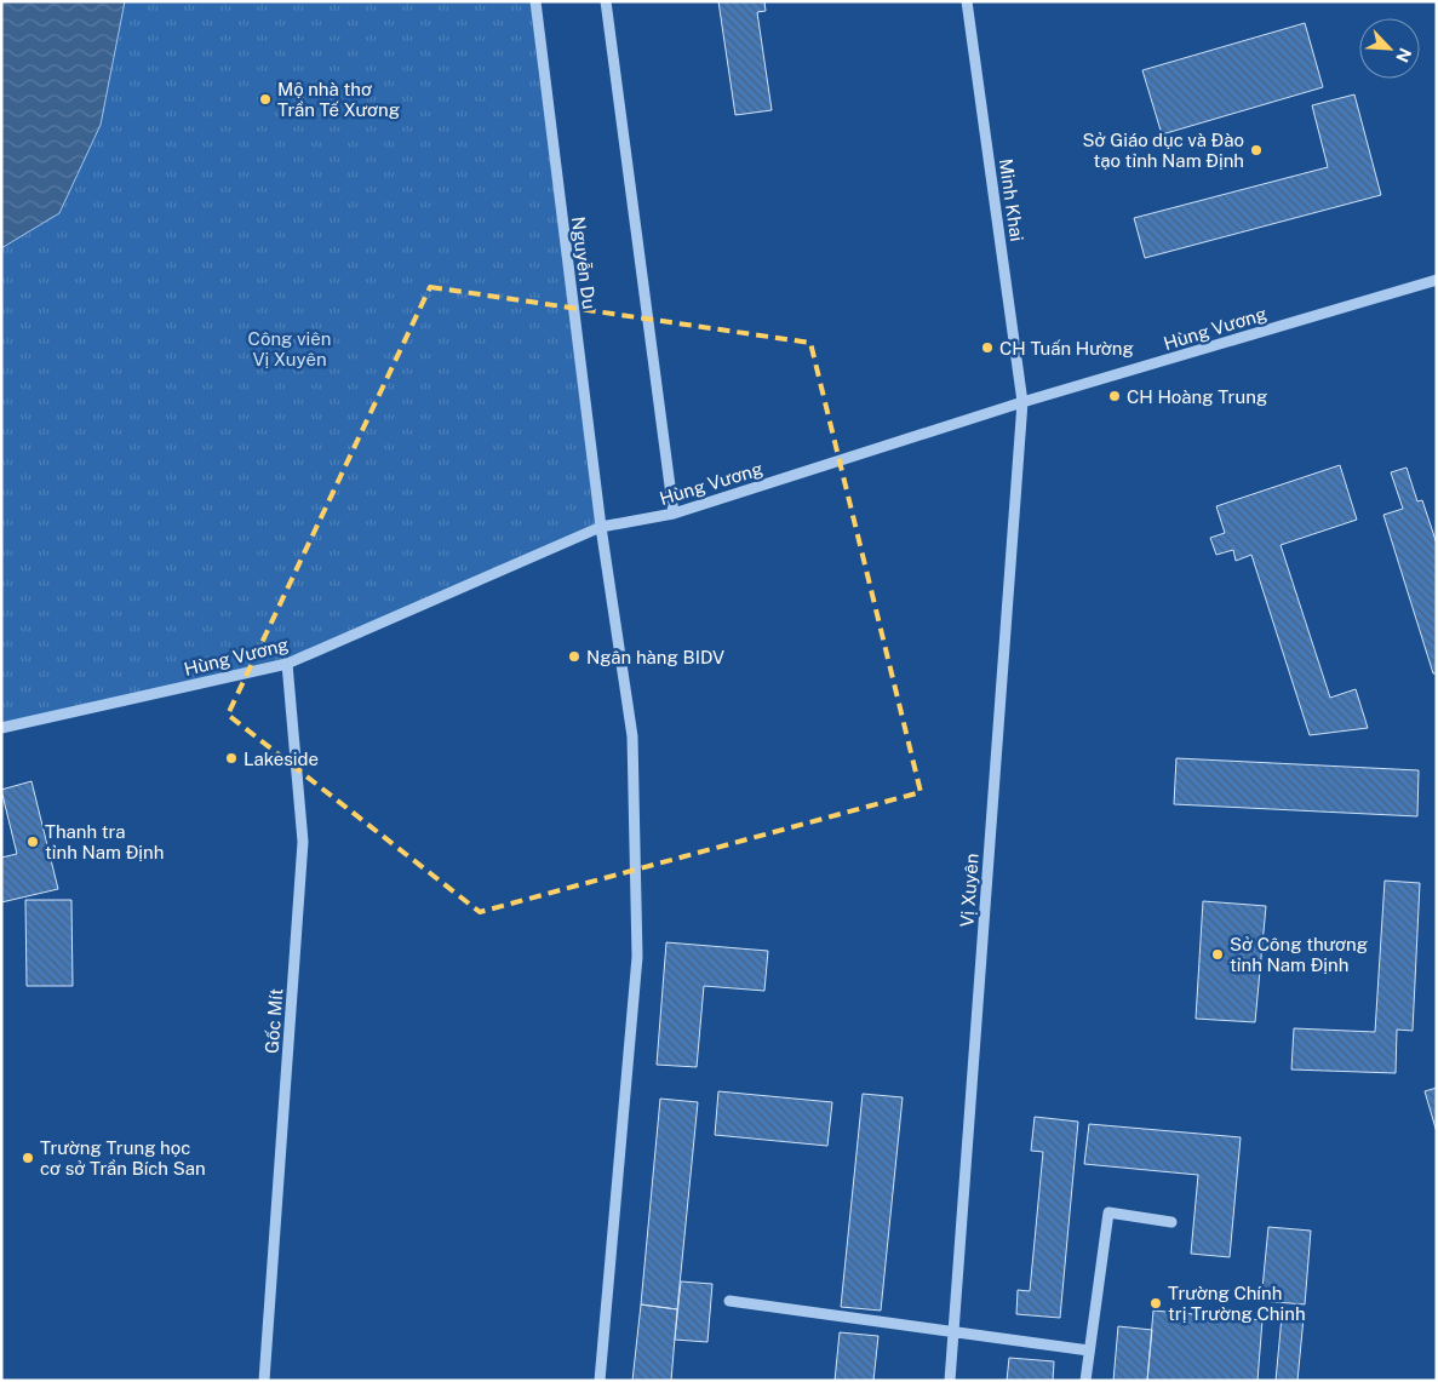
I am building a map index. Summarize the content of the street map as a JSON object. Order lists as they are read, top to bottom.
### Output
{
  "streets": {
    "street": [
      "Minh Khai",
      "Nguyễn Du",
      "Hùng Vương",
      "Vị Xuyên",
      "Gốc Mít"
    ]
  },
  "crossings": [
    ["Minh Khai", "Hùng Vương"],
    ["Minh Khai", "Vị Xuyên"],
    ["Nguyễn Du", "Hùng Vương"],
    ["Hùng Vương", "Vị Xuyên"],
    ["Hùng Vương", "Gốc Mít"]
  ],
  "parks": ["Công viên Vị Xuyên"],
  "places": [
    "Mộ nhà thơ Trần Tế Xương",
    "Sở Giáo dục và Đào tạo tỉnh Nam Định",
    "CH Tuấn Hường",
    "CH Hoàng Trung",
    "Ngân hàng BIDV",
    "Lakeside",
    "Thanh tra tỉnh Nam Định",
    "Sở Công thương tỉnh Nam Định",
    "Trường Trung học cơ sở Trần Bích San",
    "Trường Chính trị Trường Chinh"
  ],
  "north": "bottom right"
}
